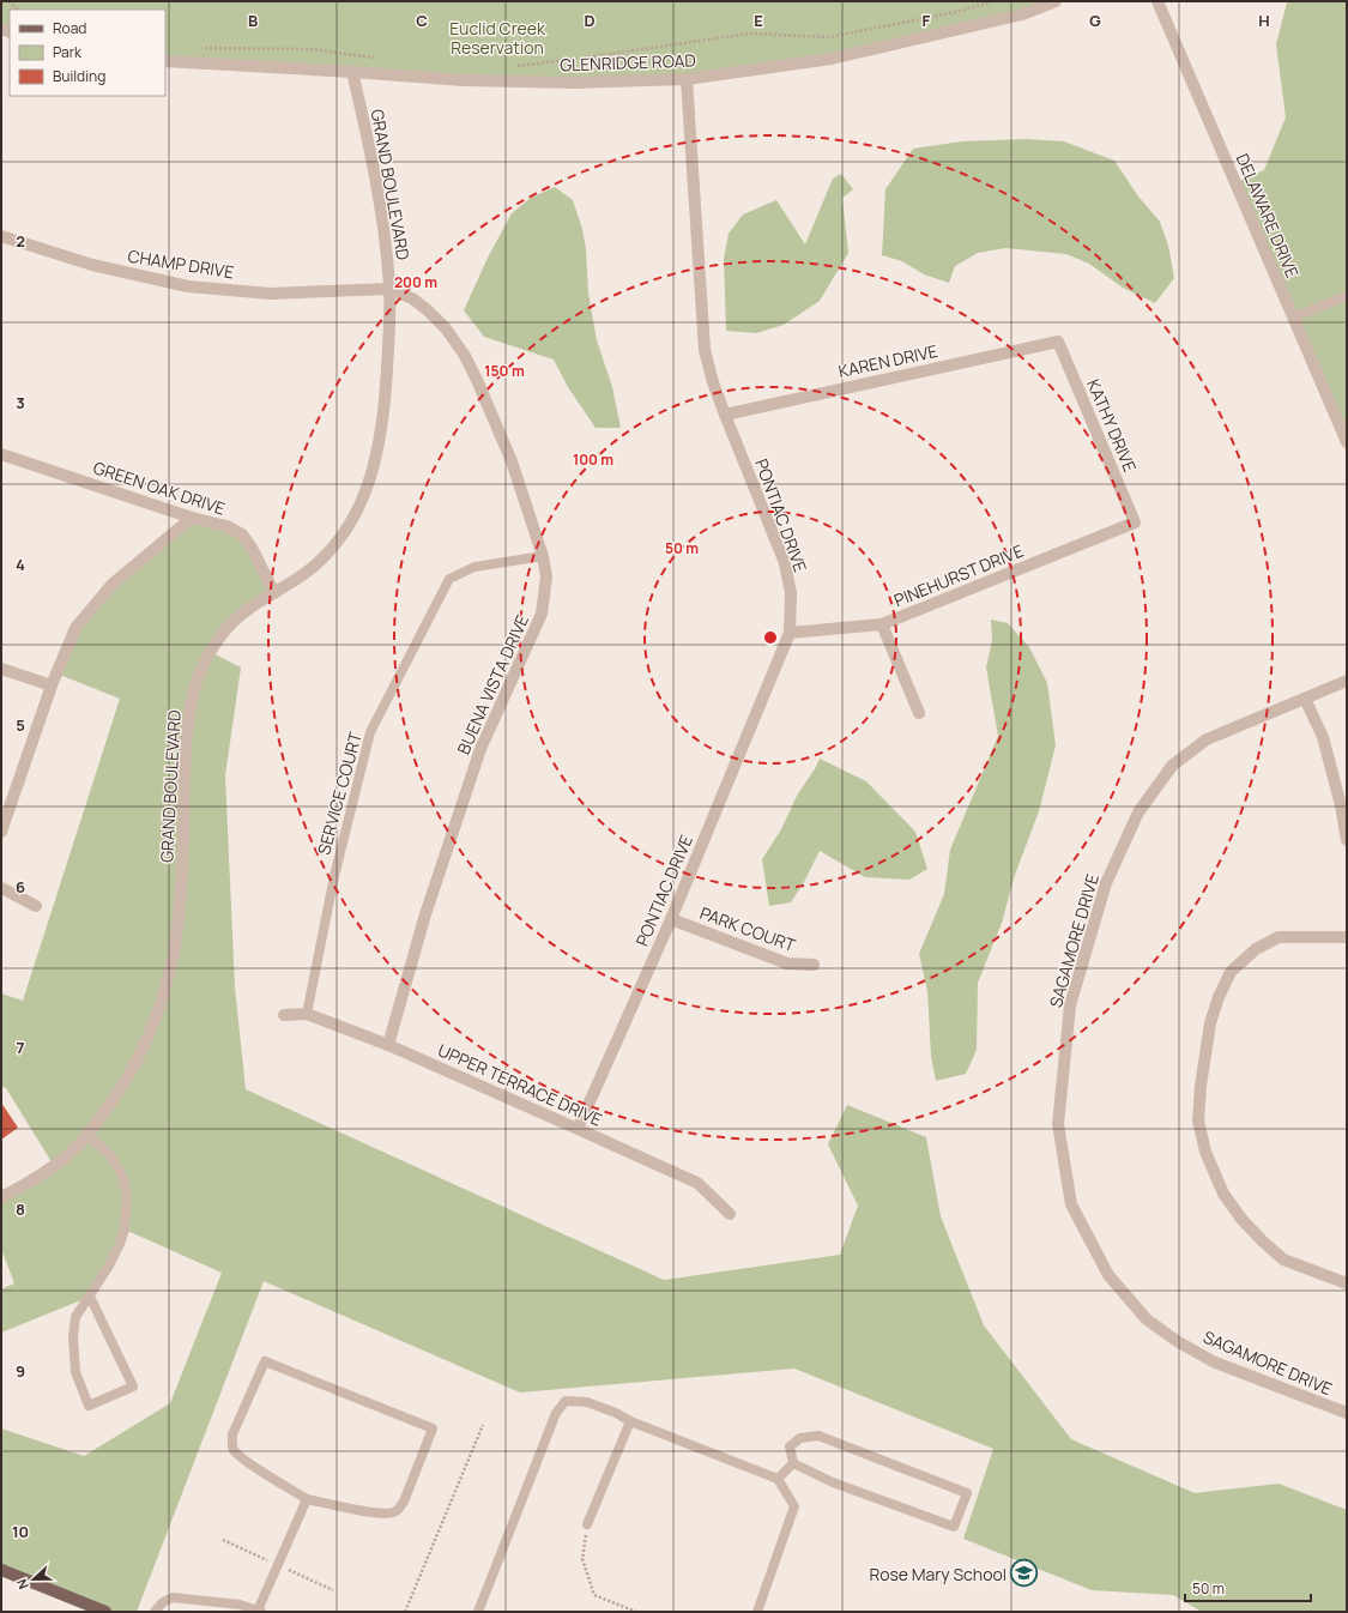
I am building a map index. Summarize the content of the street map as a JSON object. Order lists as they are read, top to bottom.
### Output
{
  "streets": {
    "street": [
      "GLENRIDGE ROAD",
      "GRAND BOULEVARD",
      "DELAWARE DRIVE",
      "CHAMP DRIVE",
      "KAREN DRIVE",
      "KATHY DRIVE",
      "GREEN OAK DRIVE",
      "PONTIAC DRIVE",
      "PINEHURST DRIVE",
      "BUENA VISTA DRIVE",
      "PARK COURT",
      "SAGAMORE DRIVE",
      "UPPER TERRACE DRIVE"
    ],
    "lane": ["SERVICE COURT"]
  },
  "crossings": [
    ["GLENRIDGE ROAD", "GRAND BOULEVARD"],
    ["GLENRIDGE ROAD", "PONTIAC DRIVE"],
    ["GRAND BOULEVARD", "CHAMP DRIVE"],
    ["GRAND BOULEVARD", "GREEN OAK DRIVE"],
    ["GRAND BOULEVARD", "BUENA VISTA DRIVE"],
    ["CHAMP DRIVE", "BUENA VISTA DRIVE"],
    ["KAREN DRIVE", "KATHY DRIVE"],
    ["KAREN DRIVE", "PONTIAC DRIVE"],
    ["KATHY DRIVE", "PINEHURST DRIVE"],
    ["PONTIAC DRIVE", "PINEHURST DRIVE"],
    ["PONTIAC DRIVE", "PARK COURT"],
    ["PONTIAC DRIVE", "UPPER TERRACE DRIVE"],
    ["BUENA VISTA DRIVE", "SERVICE COURT"],
    ["BUENA VISTA DRIVE", "UPPER TERRACE DRIVE"],
    ["SERVICE COURT", "UPPER TERRACE DRIVE"]
  ],
  "parks": ["Euclid Creek Reservation"],
  "places": {
    "school or university": ["Rose Mary School"]
  },
  "legend": ["Road", "Park", "Building"],
  "scale_bar": "50 m",
  "north": "left",
  "grid": {
    "columns": [
      "B",
      "C",
      "D",
      "E",
      "F",
      "G",
      "H"
    ],
    "rows": [
      "2",
      "3",
      "4",
      "5",
      "6",
      "7",
      "8",
      "9",
      "10"
    ]
  },
  "rings": [
    "200 m",
    "150 m",
    "100 m",
    "50 m"
  ]
}
